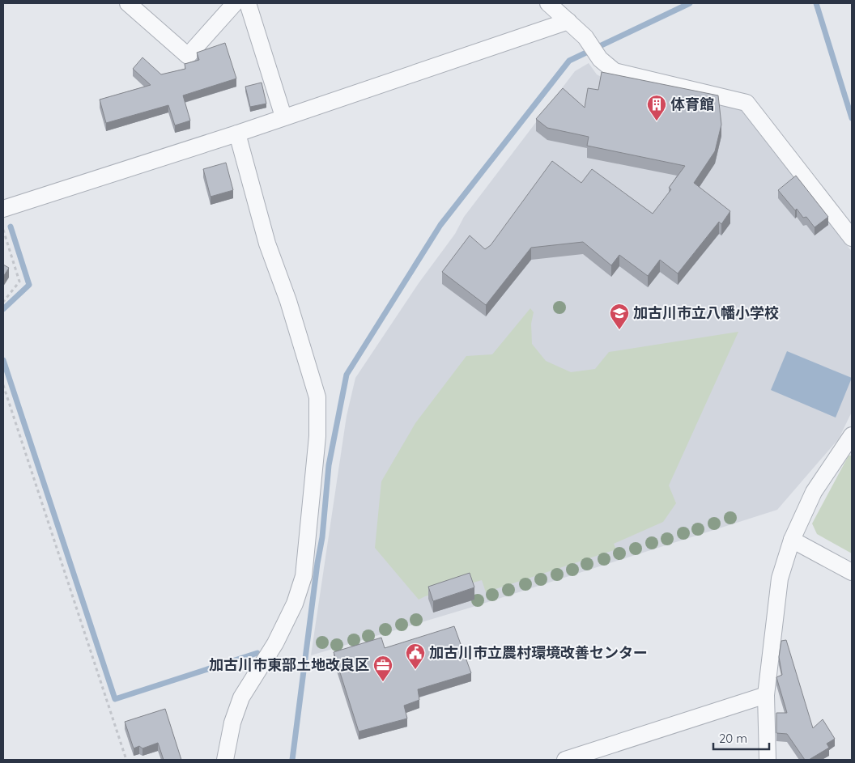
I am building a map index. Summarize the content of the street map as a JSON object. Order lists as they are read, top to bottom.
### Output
{
  "places": {
    "building": ["体育館"],
    "school or university": ["加古川市立八幡小学校"],
    "public building": ["加古川市立農村環境改善センター"],
    "office": ["加古川市東部土地改良区"]
  },
  "scale_bar": "20 m"
}
